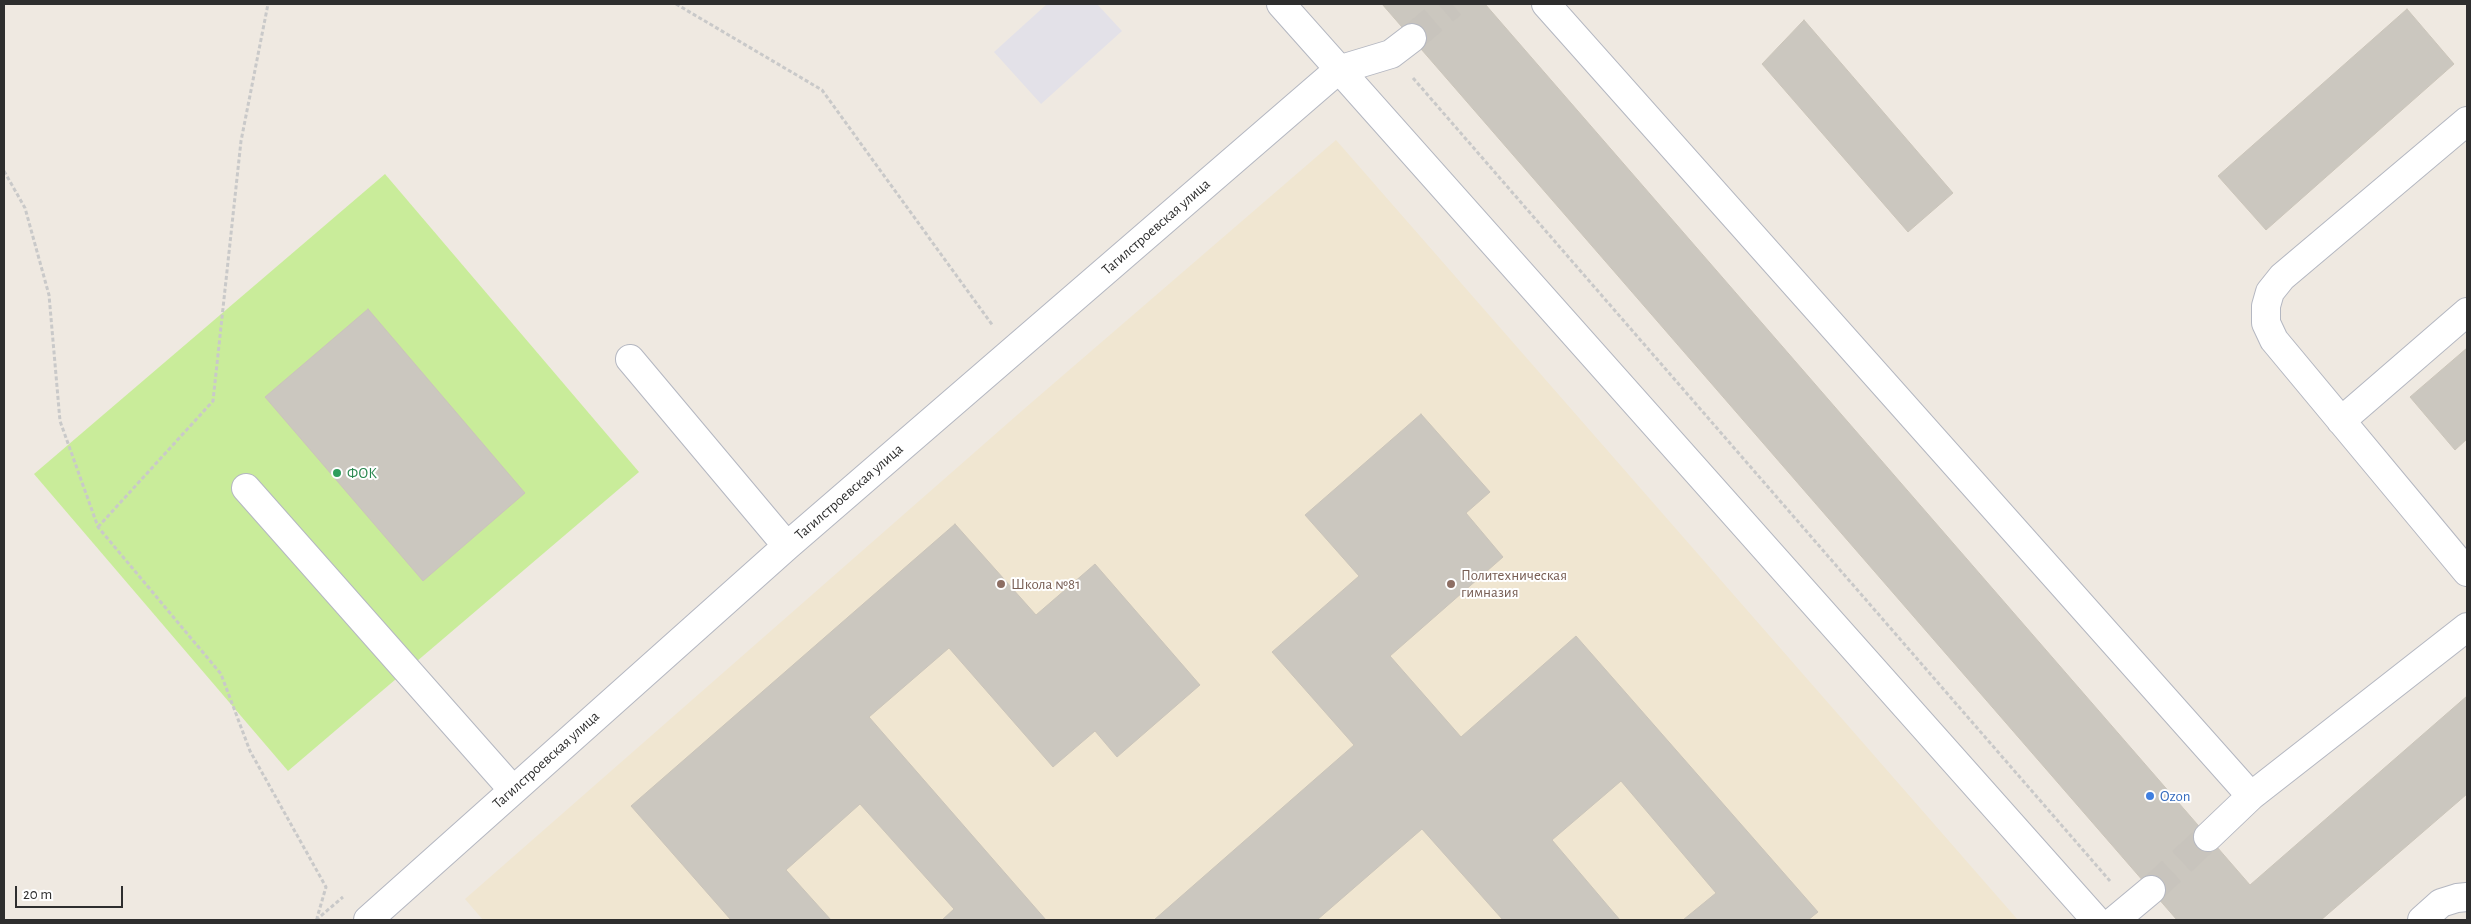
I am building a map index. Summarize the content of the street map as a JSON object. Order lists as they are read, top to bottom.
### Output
{
  "streets": {
    "street": ["Тагилстроевская улица"]
  },
  "places": [
    "ФОК",
    "Школа №81",
    "Политехническая гимназия",
    "Ozon"
  ],
  "scale_bar": "20 m"
}
